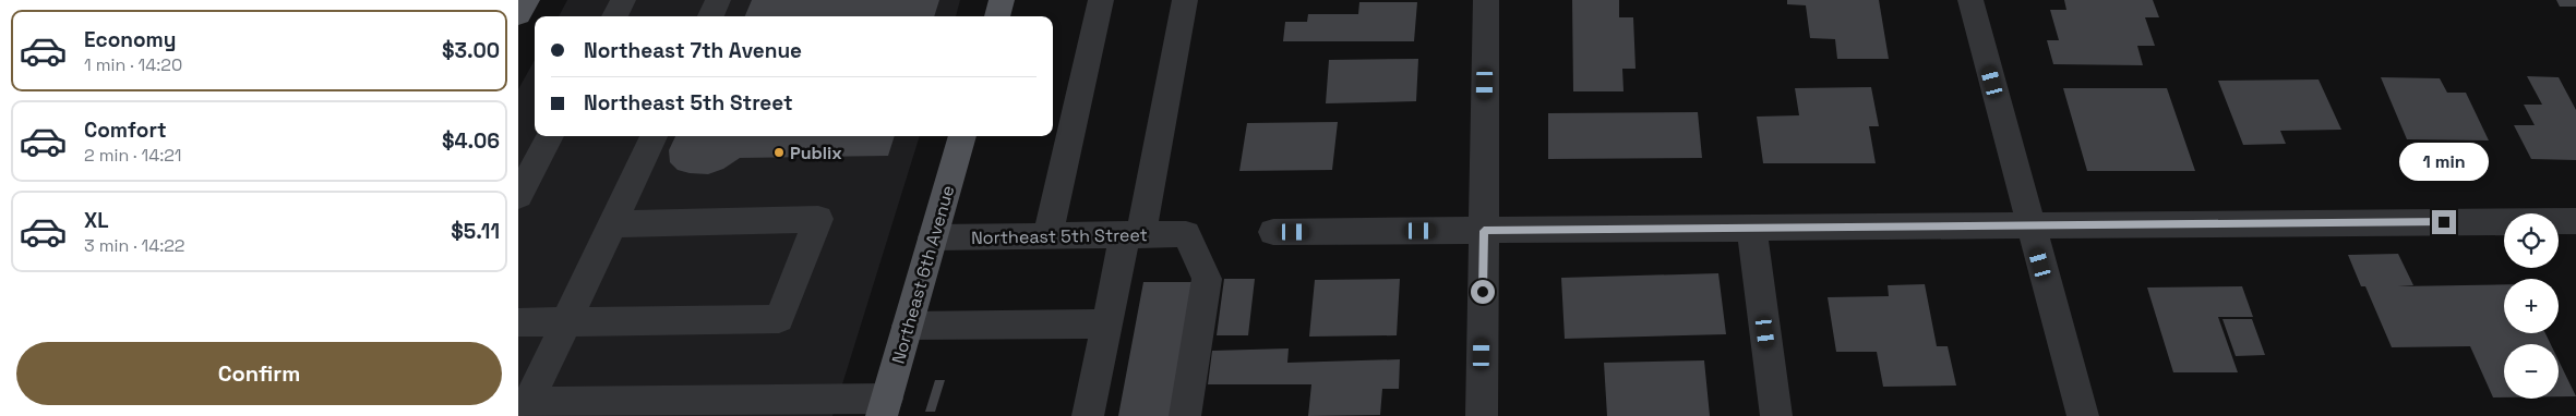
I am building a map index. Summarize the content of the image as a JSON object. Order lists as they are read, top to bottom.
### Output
{
  "streets": {
    "main road": ["Northeast 6th Avenue"],
    "street": ["Northeast 5th Street"]
  },
  "crossings": [
    ["Northeast 5th Street", "Northeast 6th Avenue"]
  ],
  "places": ["Publix"],
  "page": {
    "list": [
      {
        "name": "Economy",
        "note": "1 min · 14:20",
        "value": "$3.00"
      },
      {
        "name": "Comfort",
        "note": "2 min · 14:21",
        "value": "$4.06"
      },
      {
        "name": "XL",
        "note": "3 min · 14:22",
        "value": "$5.11"
      }
    ],
    "banner": ["Northeast 7th Avenue", "Northeast 5th Street"],
    "bubble": "1 min",
    "map_buttons": ["+", "−"],
    "buttons": "Confirm"
  }
}
